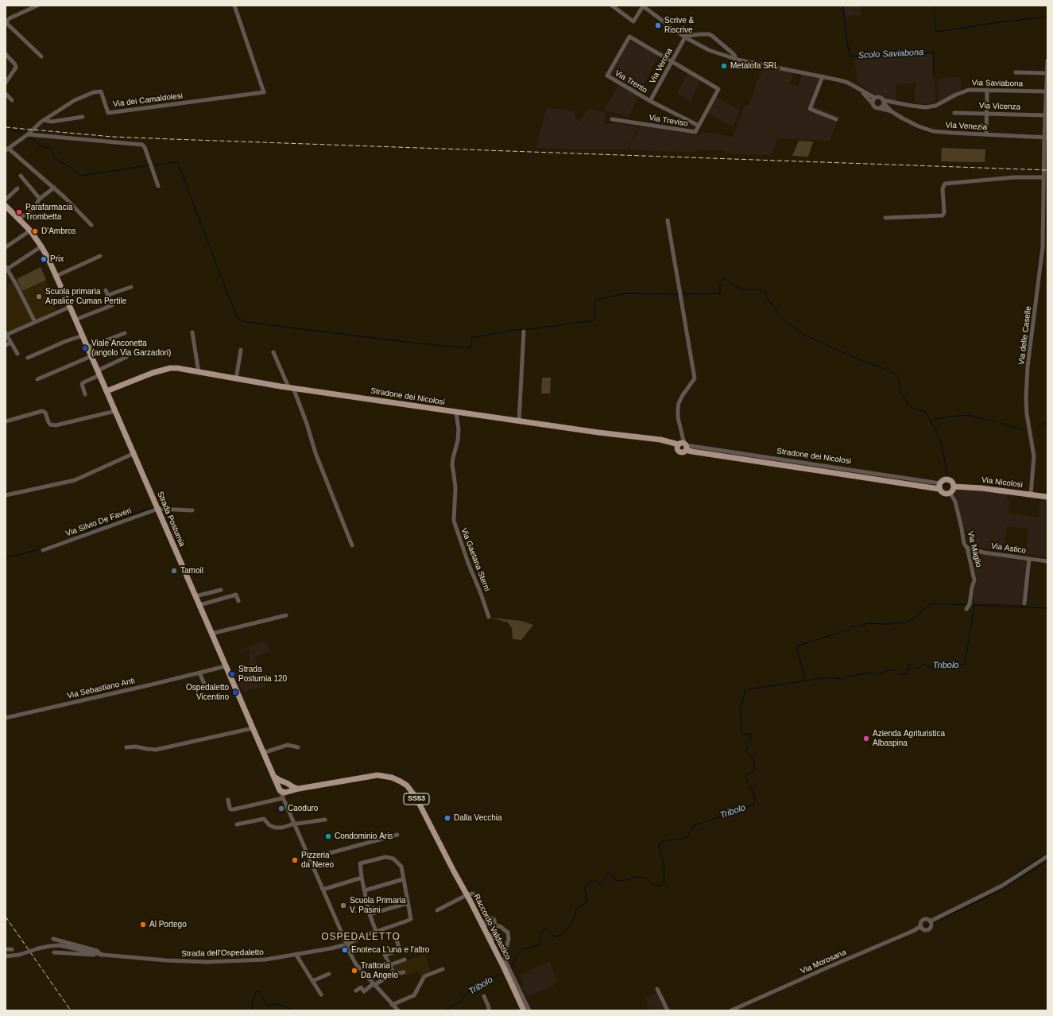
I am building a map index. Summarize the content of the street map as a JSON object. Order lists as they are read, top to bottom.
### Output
{
  "streets": {
    "main road": [
      "Stradone dei Nicolosi",
      "Via Nicolosi",
      "Strada Postumia",
      "SS53",
      "Raccordo Valdastico"
    ],
    "street": [
      "Via Verona",
      "Via Trento",
      "Via Saviabona",
      "Via dei Camaldolesi",
      "Via Vicenza",
      "Via Treviso",
      "Via Venezia",
      "Via delle Caselle",
      "Via Silvio De Faveri",
      "Via Astico",
      "Via Maglio",
      "Via Gaetana Sterni",
      "Via Sebastiano Anti",
      "Strada dell'Ospedaletto",
      "Via Morosana"
    ]
  },
  "crossings": [
    ["Via Verona", "Via Trento"],
    ["Via Verona", "Via Treviso"],
    ["Via Trento", "Via Treviso"],
    ["Via Saviabona", "Via Venezia"],
    ["Via Saviabona", "Via delle Caselle"],
    ["Via Vicenza", "Via delle Caselle"],
    ["Via Venezia", "Via delle Caselle"],
    ["Via delle Caselle", "Via Nicolosi"],
    ["Stradone dei Nicolosi", "Via Nicolosi"],
    ["Stradone dei Nicolosi", "Strada Postumia"],
    ["Stradone dei Nicolosi", "Via Maglio"],
    ["Stradone dei Nicolosi", "Via Gaetana Sterni"],
    ["Via Nicolosi", "Via Maglio"],
    ["Strada Postumia", "Via Silvio De Faveri"],
    ["Strada Postumia", "Via Sebastiano Anti"],
    ["Strada Postumia", "Raccordo Valdastico"],
    ["Strada Postumia", "Strada dell'Ospedaletto"],
    ["Via Astico", "Via Maglio"]
  ],
  "districts": ["OSPEDALETTO"],
  "water": ["Scolo Saviabona", "Tribolo"],
  "places": [
    "Scrive & Riscrive",
    "Metalofa SRL",
    "Parafarmacia Trombetta",
    "D'Ambros",
    "Prix",
    "Scuola primaria Arpalice Cuman Pertile",
    "Viale Anconetta (angolo Via Garzadori)",
    "Tamoil",
    "Strada Postumia 120",
    "Ospedaletto Vicentino",
    "Azienda Agrituristica Albaspina",
    "Caoduro",
    "Dalla Vecchia",
    "Condominio Aris",
    "Pizzeria da Nereo",
    "Scuola Primaria V. Pasini",
    "Al Portego",
    "Enoteca L'una e l'altro",
    "Trattoria Da Angelo"
  ]
}
